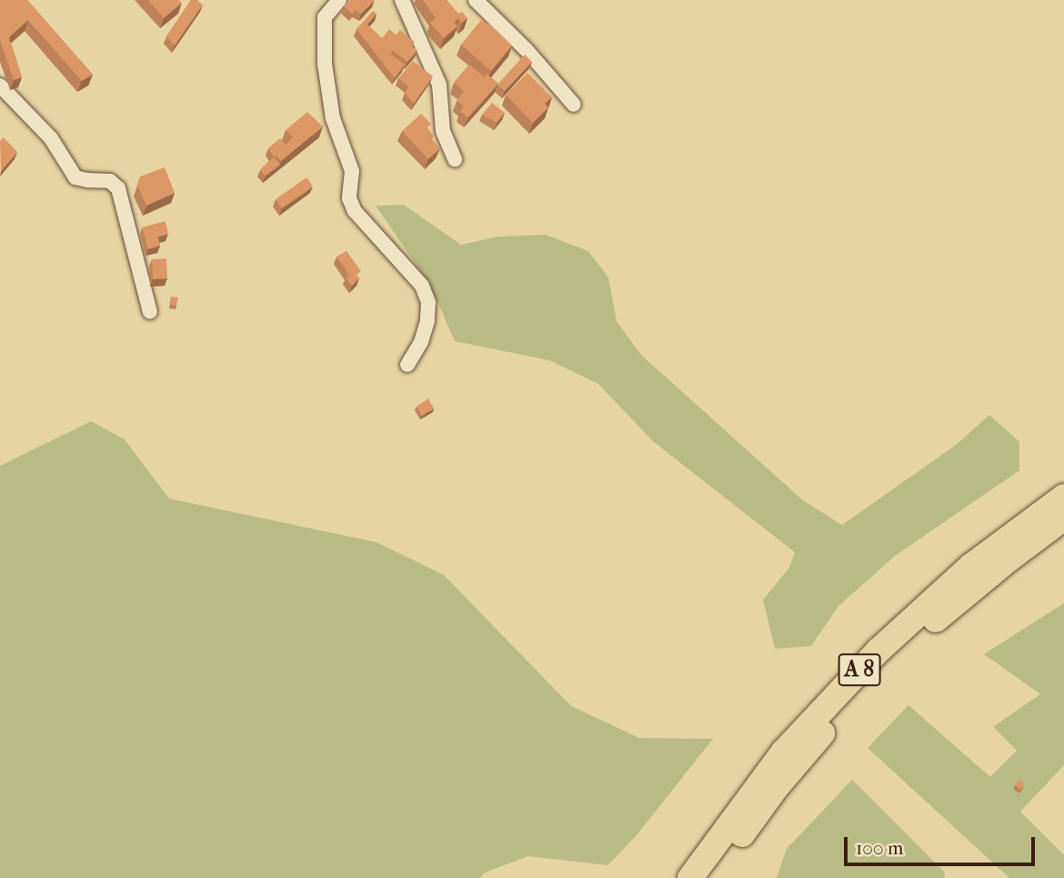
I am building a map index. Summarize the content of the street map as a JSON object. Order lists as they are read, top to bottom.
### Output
{
  "streets": {
    "highway": ["A 8"]
  },
  "scale_bar": "100 m"
}
